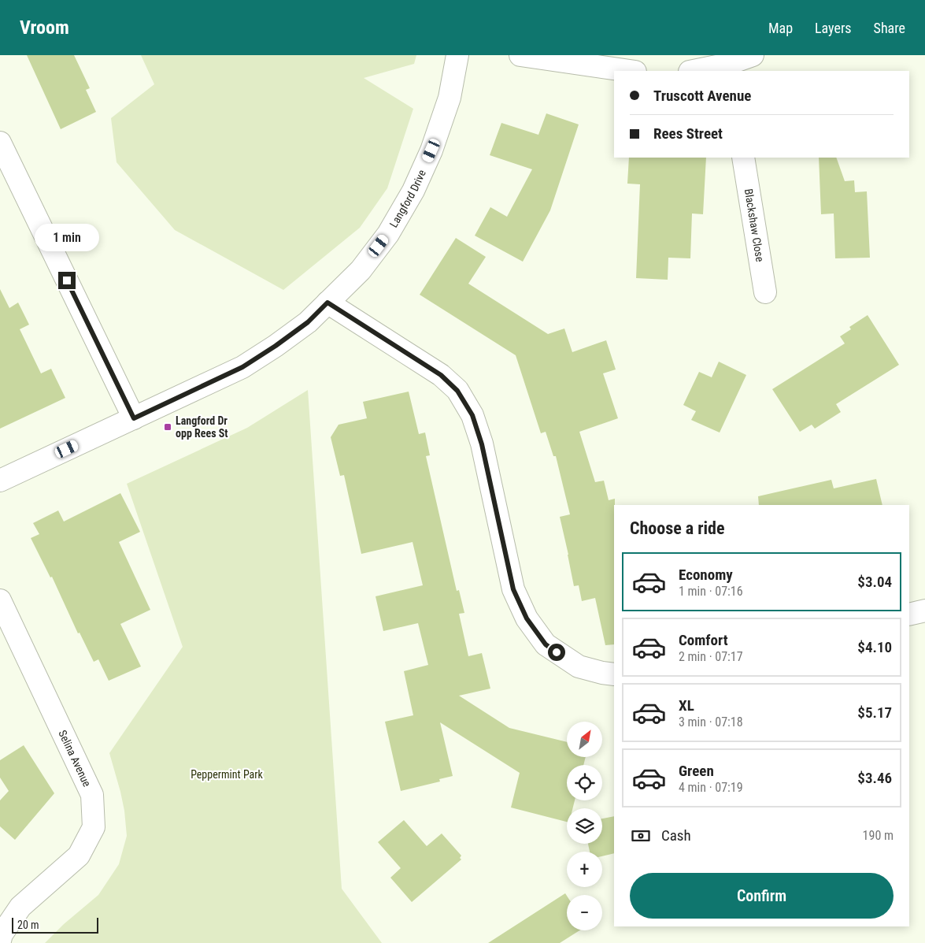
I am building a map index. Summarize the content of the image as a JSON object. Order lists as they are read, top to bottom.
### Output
{
  "streets": {
    "street": ["Langford Drive", "Blackshaw Close", "Selina Avenue"]
  },
  "parks": ["Peppermint Park"],
  "places": {
    "transit": ["Langford Dr opp Rees St"]
  },
  "scale_bar": "20 m",
  "north": "top right",
  "page": {
    "header": "Vroom",
    "nav": ["Map", "Layers", "Share"],
    "banner": ["Truscott Avenue", "Rees Street"],
    "bubble": "1 min",
    "heading": "Choose a ride",
    "list": [
      {
        "name": "Economy",
        "note": "1 min · 07:16",
        "value": "$3.04"
      },
      {
        "name": "Comfort",
        "note": "2 min · 07:17",
        "value": "$4.10"
      },
      {
        "name": "XL",
        "note": "3 min · 07:18",
        "value": "$5.17"
      },
      {
        "name": "Green",
        "note": "4 min · 07:19",
        "value": "$3.46"
      }
    ],
    "map_buttons": ["+", "−"],
    "pay": ["Cash", "190 m"],
    "buttons": "Confirm",
    "scale": "20 m"
  }
}
